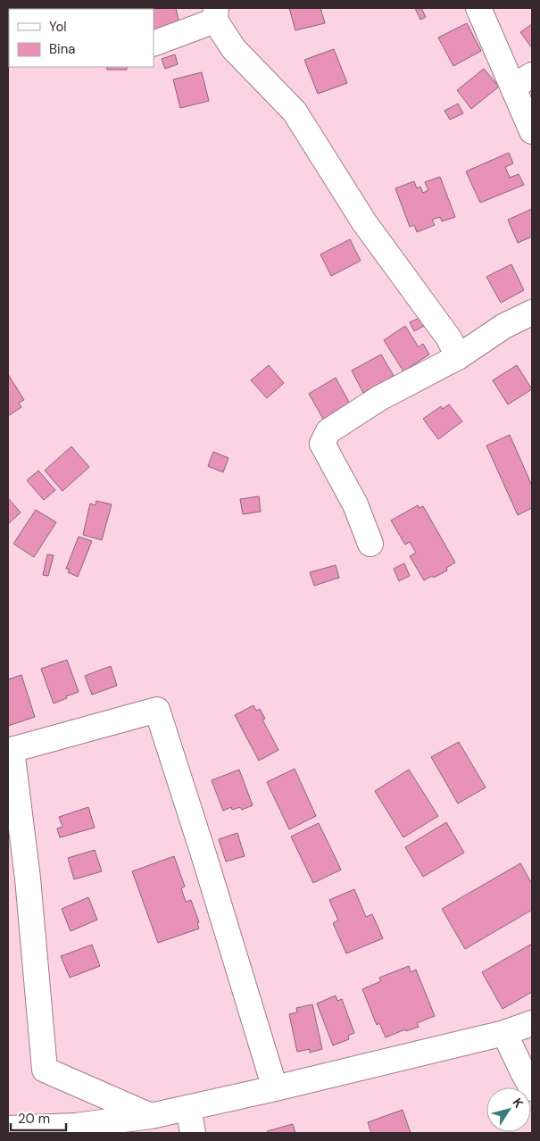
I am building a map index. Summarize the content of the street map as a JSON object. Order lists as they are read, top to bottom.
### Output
{
  "legend": ["Yol", "Bina"],
  "scale_bar": "20 m",
  "north": "top right"
}
